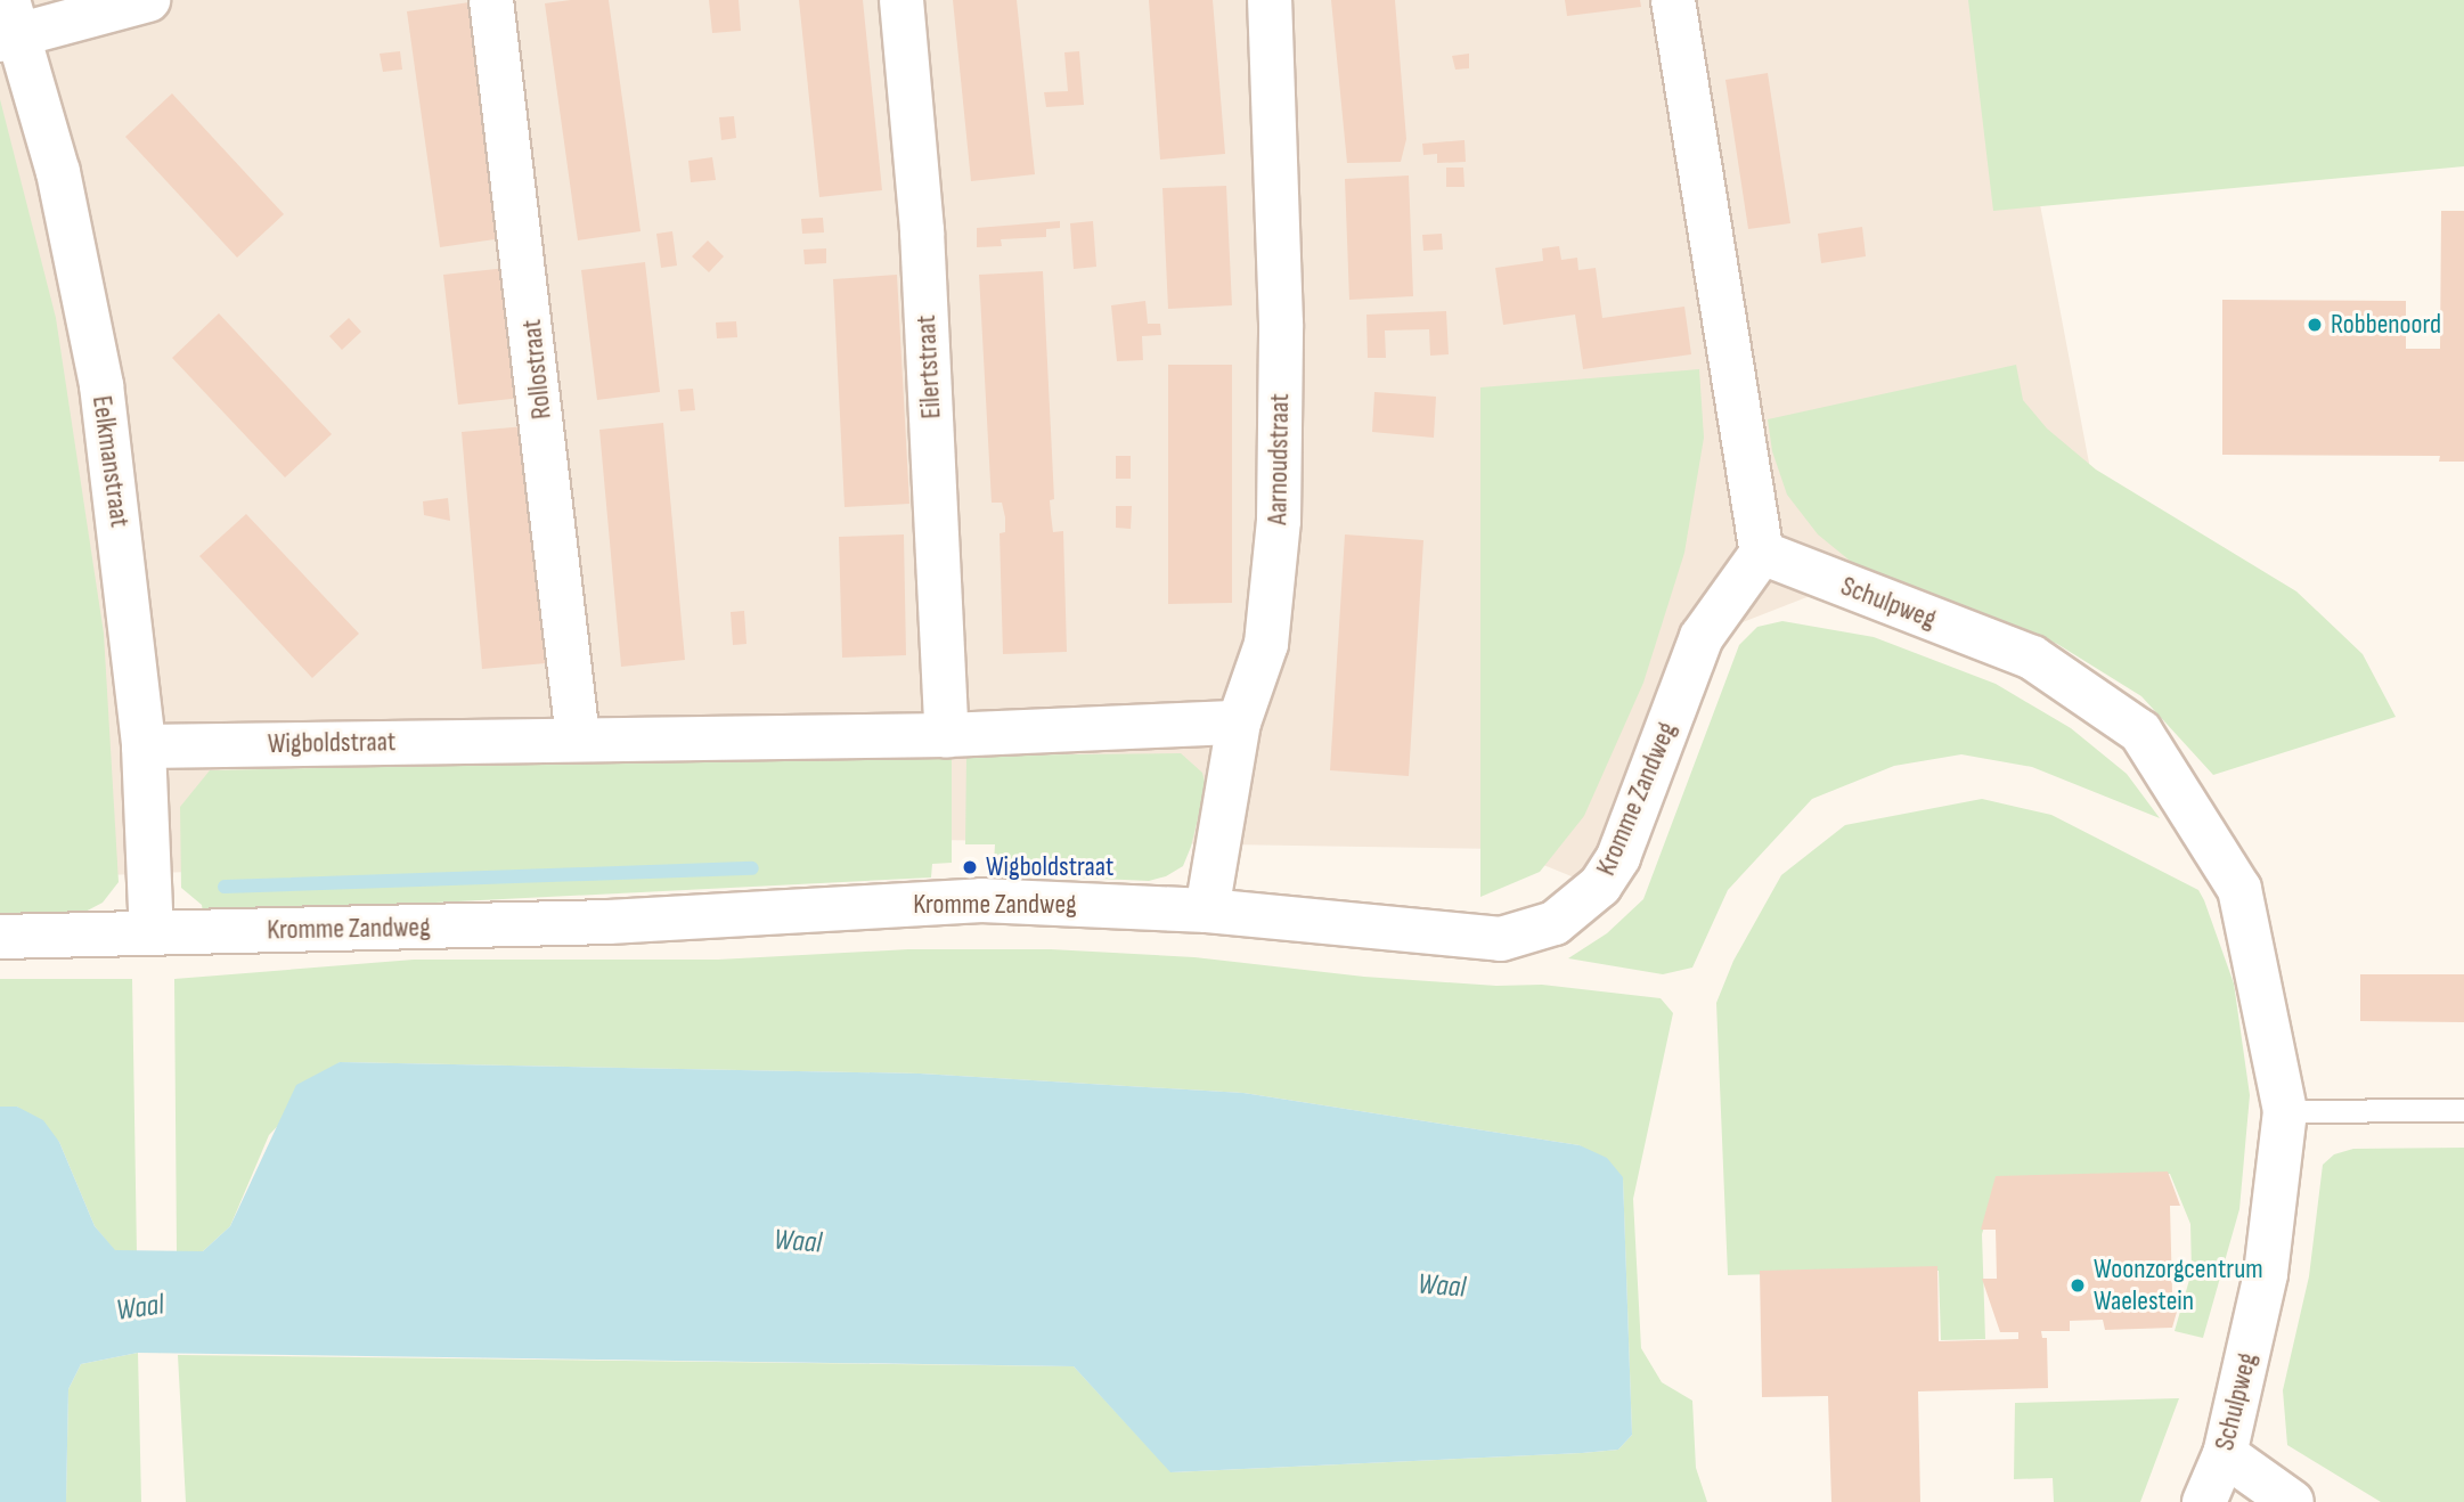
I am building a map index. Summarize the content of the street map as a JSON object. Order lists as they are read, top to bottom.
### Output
{
  "streets": {
    "street": [
      "Eilertstraat",
      "Rollostraat",
      "Aarnoudstraat",
      "Eelkmanstraat",
      "Schulpweg",
      "Wigboldstraat",
      "Kromme Zandweg"
    ]
  },
  "crossings": [
    ["Eilertstraat", "Wigboldstraat"],
    ["Rollostraat", "Wigboldstraat"],
    ["Aarnoudstraat", "Wigboldstraat"],
    ["Aarnoudstraat", "Kromme Zandweg"],
    ["Eelkmanstraat", "Wigboldstraat"],
    ["Eelkmanstraat", "Kromme Zandweg"],
    ["Schulpweg", "Kromme Zandweg"]
  ],
  "water": ["Waal"],
  "places": ["Robbenoord", "Wigboldstraat", "Woonzorgcentrum Waelestein"]
}
